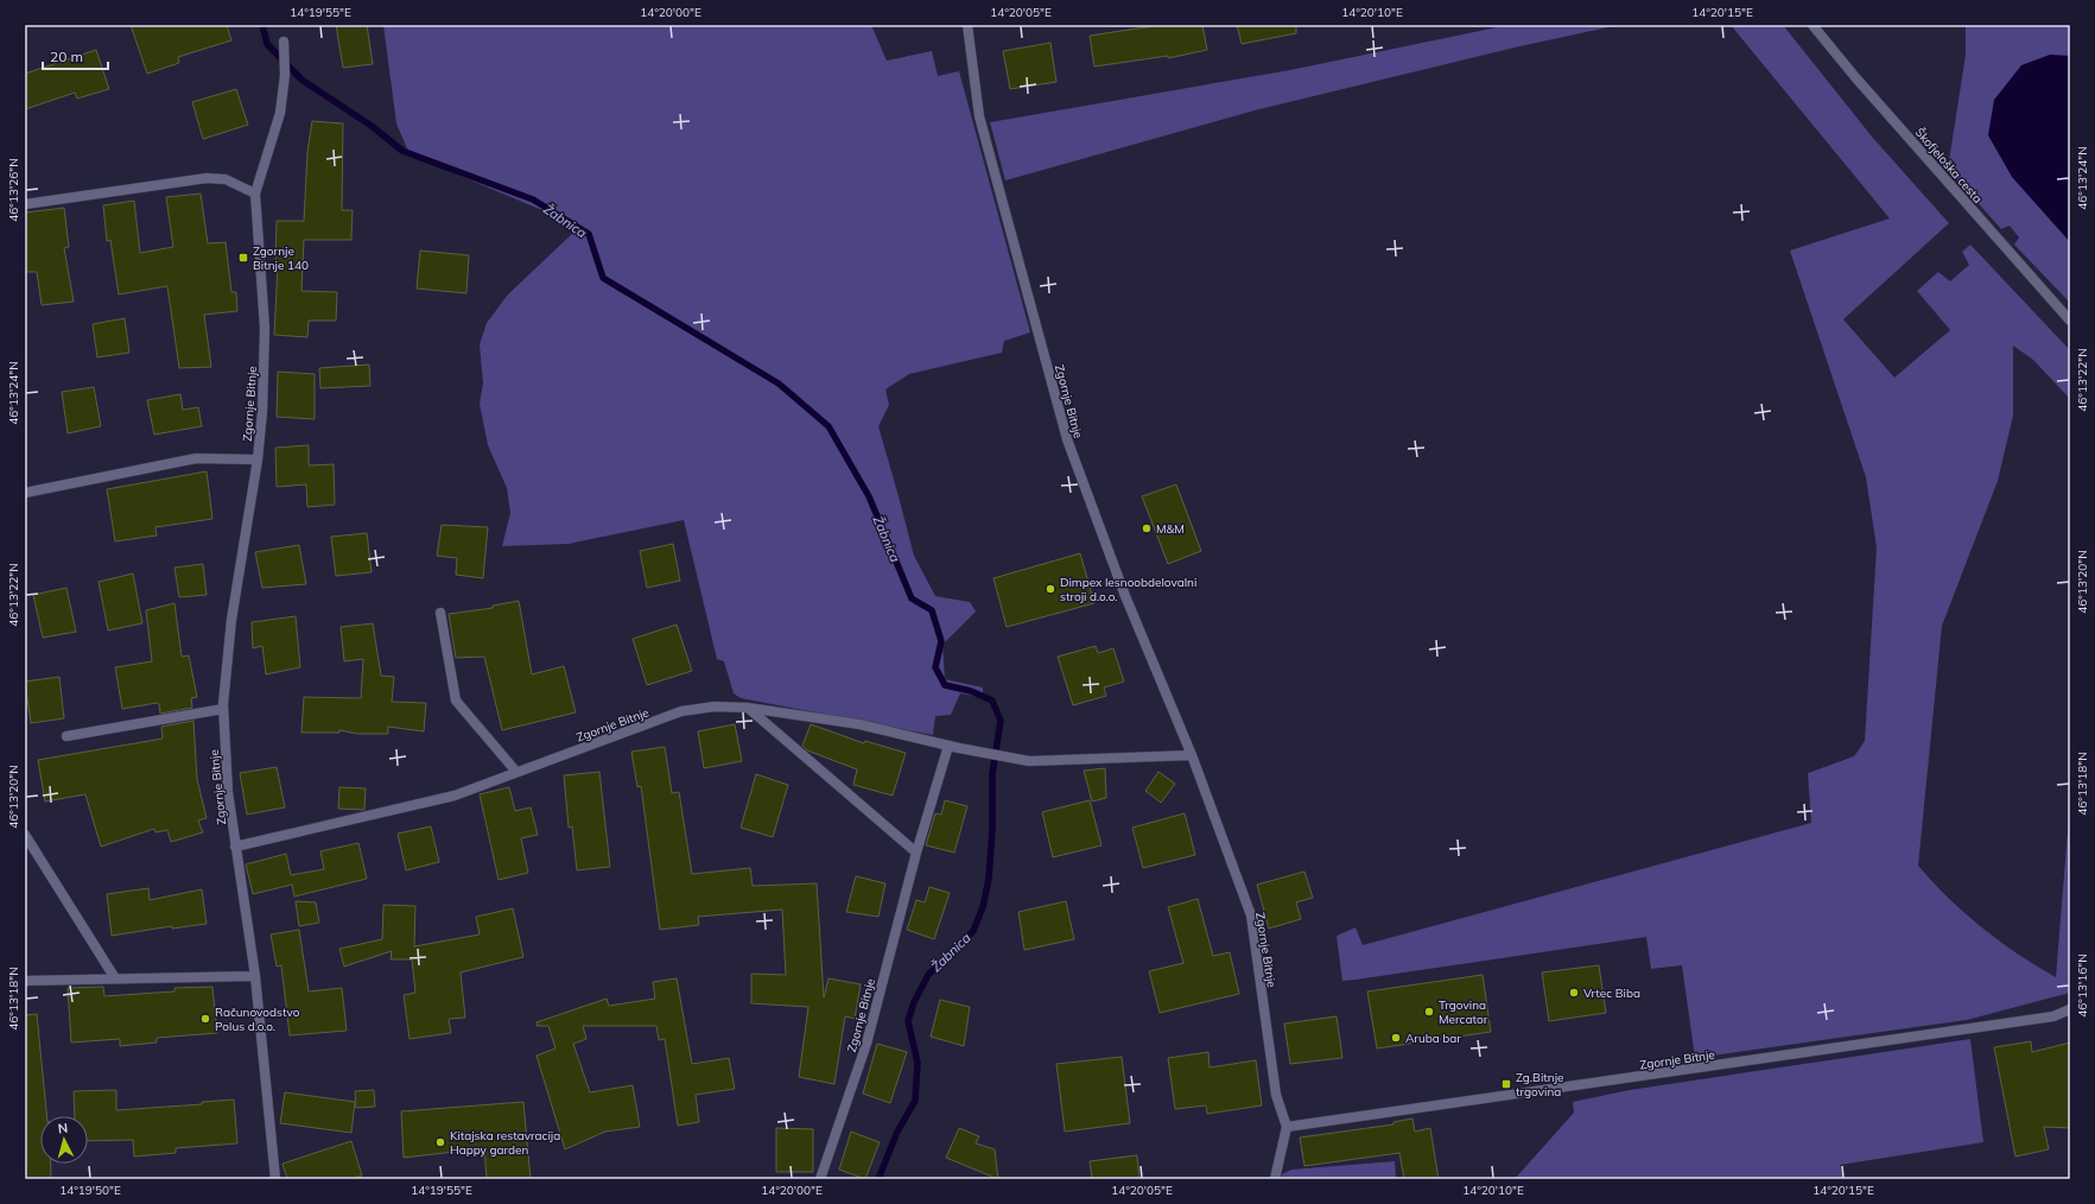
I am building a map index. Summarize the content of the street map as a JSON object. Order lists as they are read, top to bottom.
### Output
{
  "streets": {
    "street": ["Škofjeloška cesta", "Zgornje Bitnje"]
  },
  "water": ["Žabnica"],
  "places": {
    "transit": ["Zgornje Bitnje 140", "Zg.Bitnje trgovina"],
    "other": [
      "M&M",
      "Dimpex lesnoobdelovalni stroji d.o.o.",
      "Vrtec Biba",
      "Trgovina Mercator",
      "Računovodstvo Polus d.o.o.",
      "Aruba bar",
      "Kitajska restavracija Happy garden"
    ]
  },
  "scale_bar": "20 m",
  "north": "top",
  "coordinates": [
    "14°19'55\"E",
    "14°20'00\"E",
    "14°20'05\"E",
    "14°20'10\"E",
    "14°20'15\"E",
    "46°13'24\"N",
    "46°13'26\"N",
    "46°13'22\"N",
    "46°13'20\"N",
    "46°13'18\"N",
    "46°13'16\"N",
    "14°19'50\"E"
  ]
}
